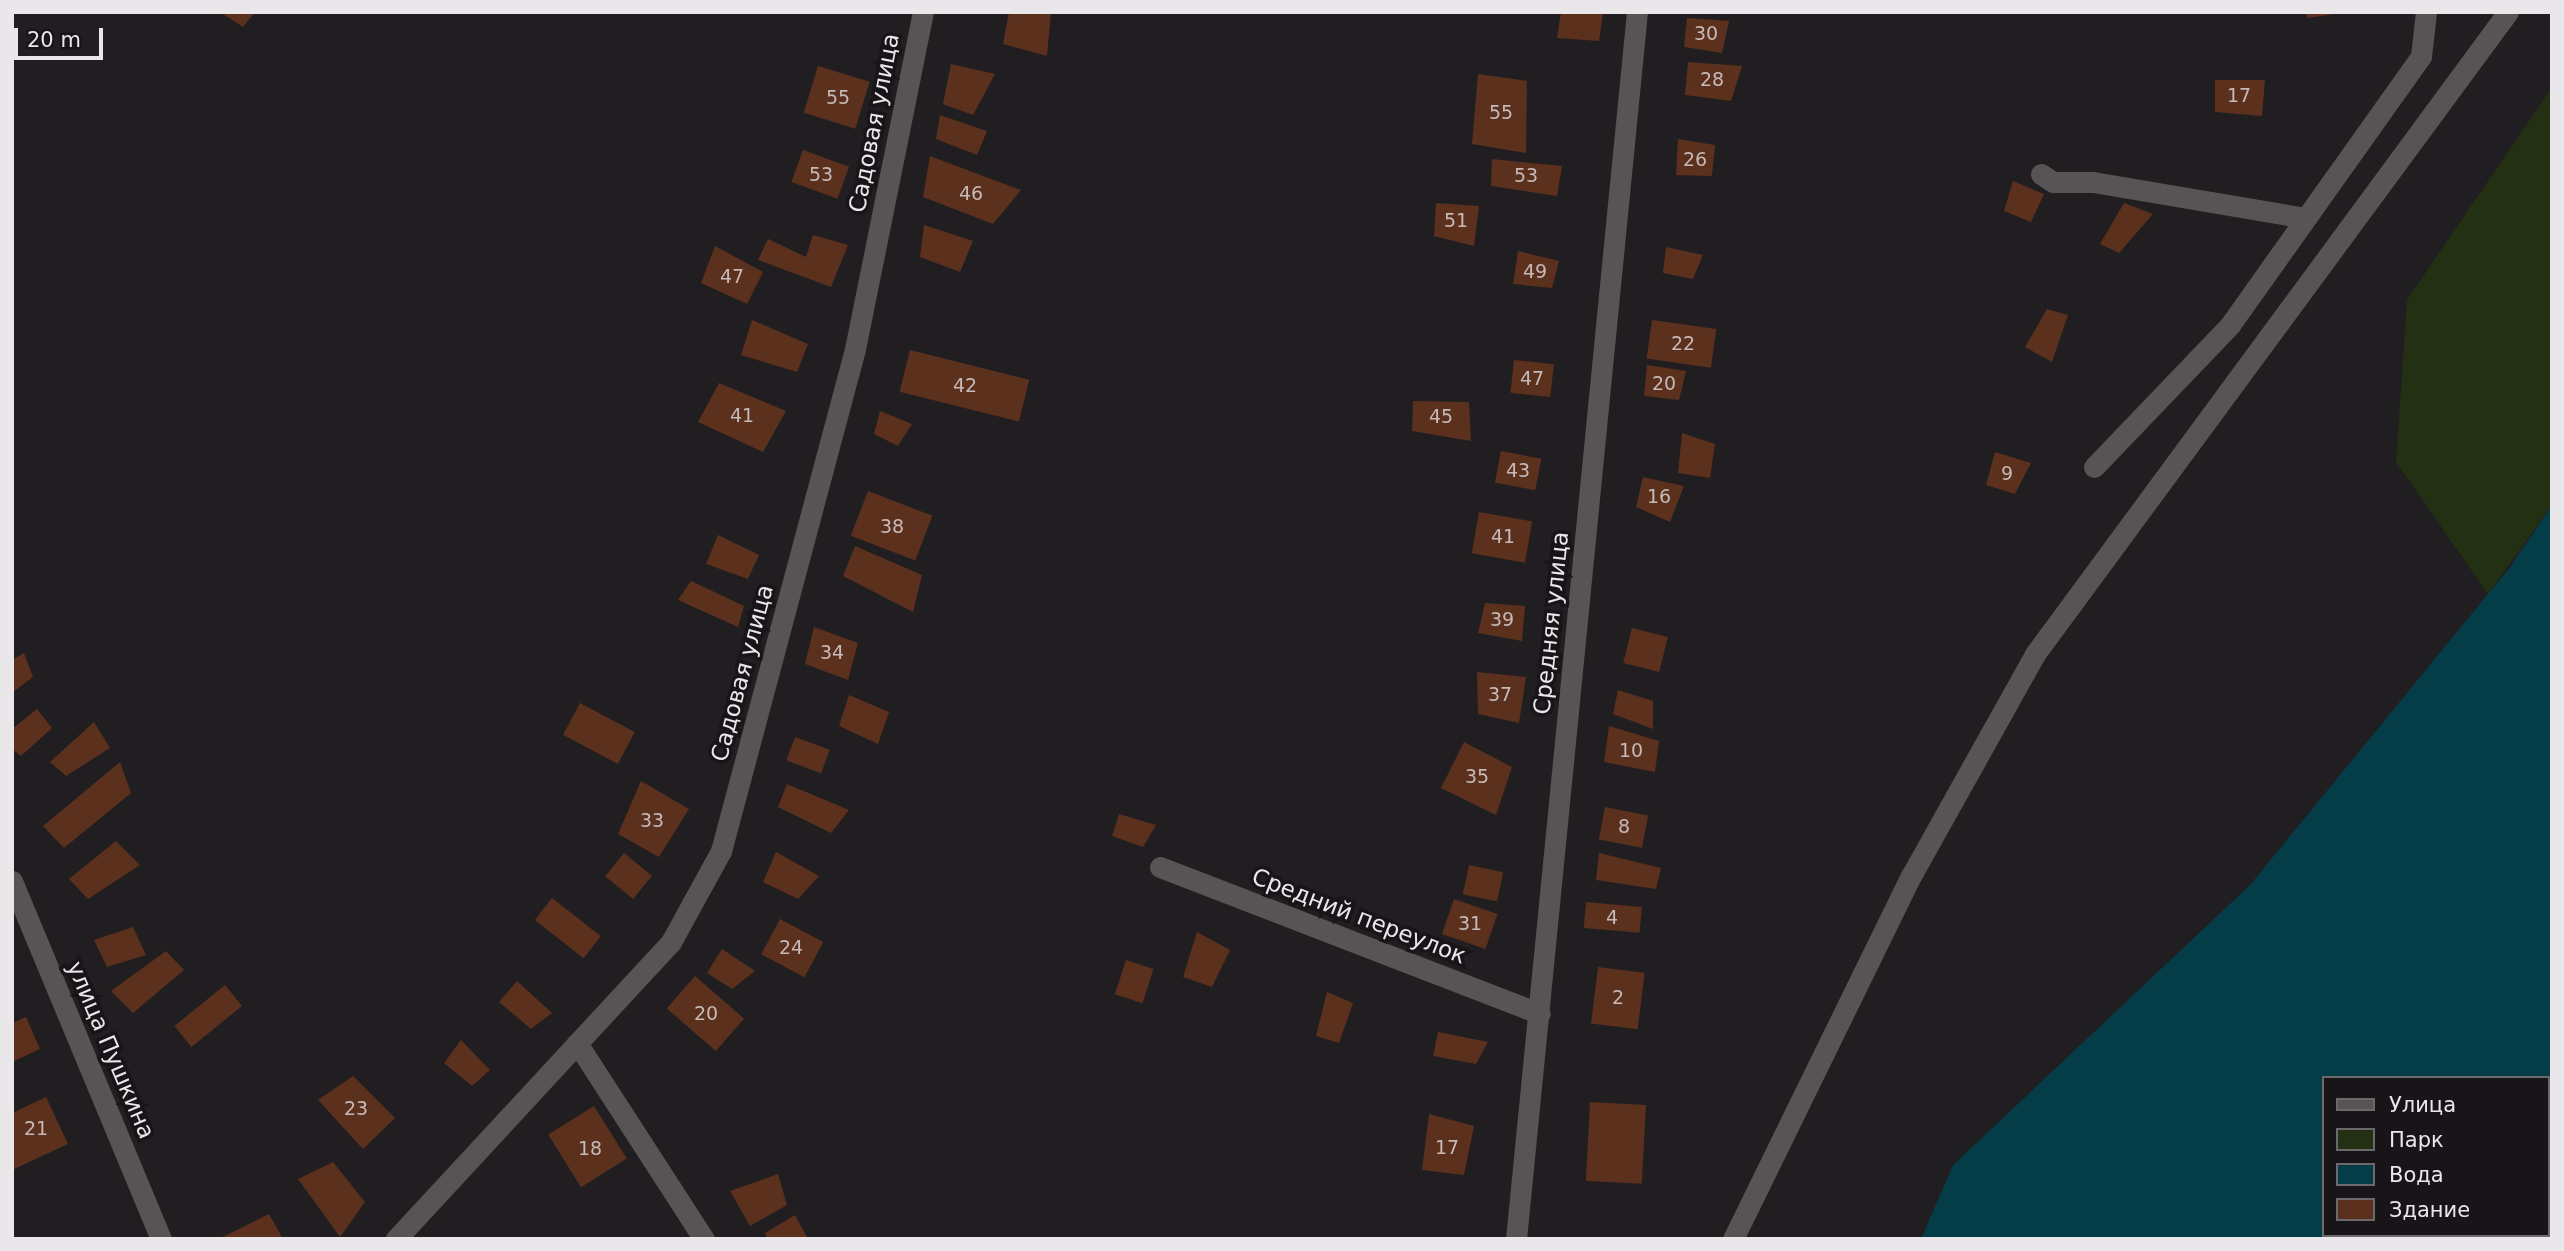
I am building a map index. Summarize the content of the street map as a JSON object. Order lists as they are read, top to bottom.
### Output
{
  "streets": {
    "street": [
      "Садовая улица",
      "Средняя улица",
      "Средний переулок",
      "улица Пушкина"
    ]
  },
  "crossings": [
    ["Средняя улица", "Средний переулок"]
  ],
  "house_numbers": [
    "30",
    "28",
    "17",
    "55",
    "55",
    "26",
    "53",
    "53",
    "46",
    "51",
    "49",
    "47",
    "22",
    "47",
    "20",
    "42",
    "41",
    "45",
    "43",
    "9",
    "16",
    "38",
    "41",
    "39",
    "34",
    "37",
    "10",
    "35",
    "33",
    "8",
    "4",
    "31",
    "24",
    "2",
    "20",
    "23",
    "21",
    "17",
    "18"
  ],
  "legend": [
    "Улица",
    "Парк",
    "Вода",
    "Здание"
  ],
  "scale_bar": "20 m"
}
